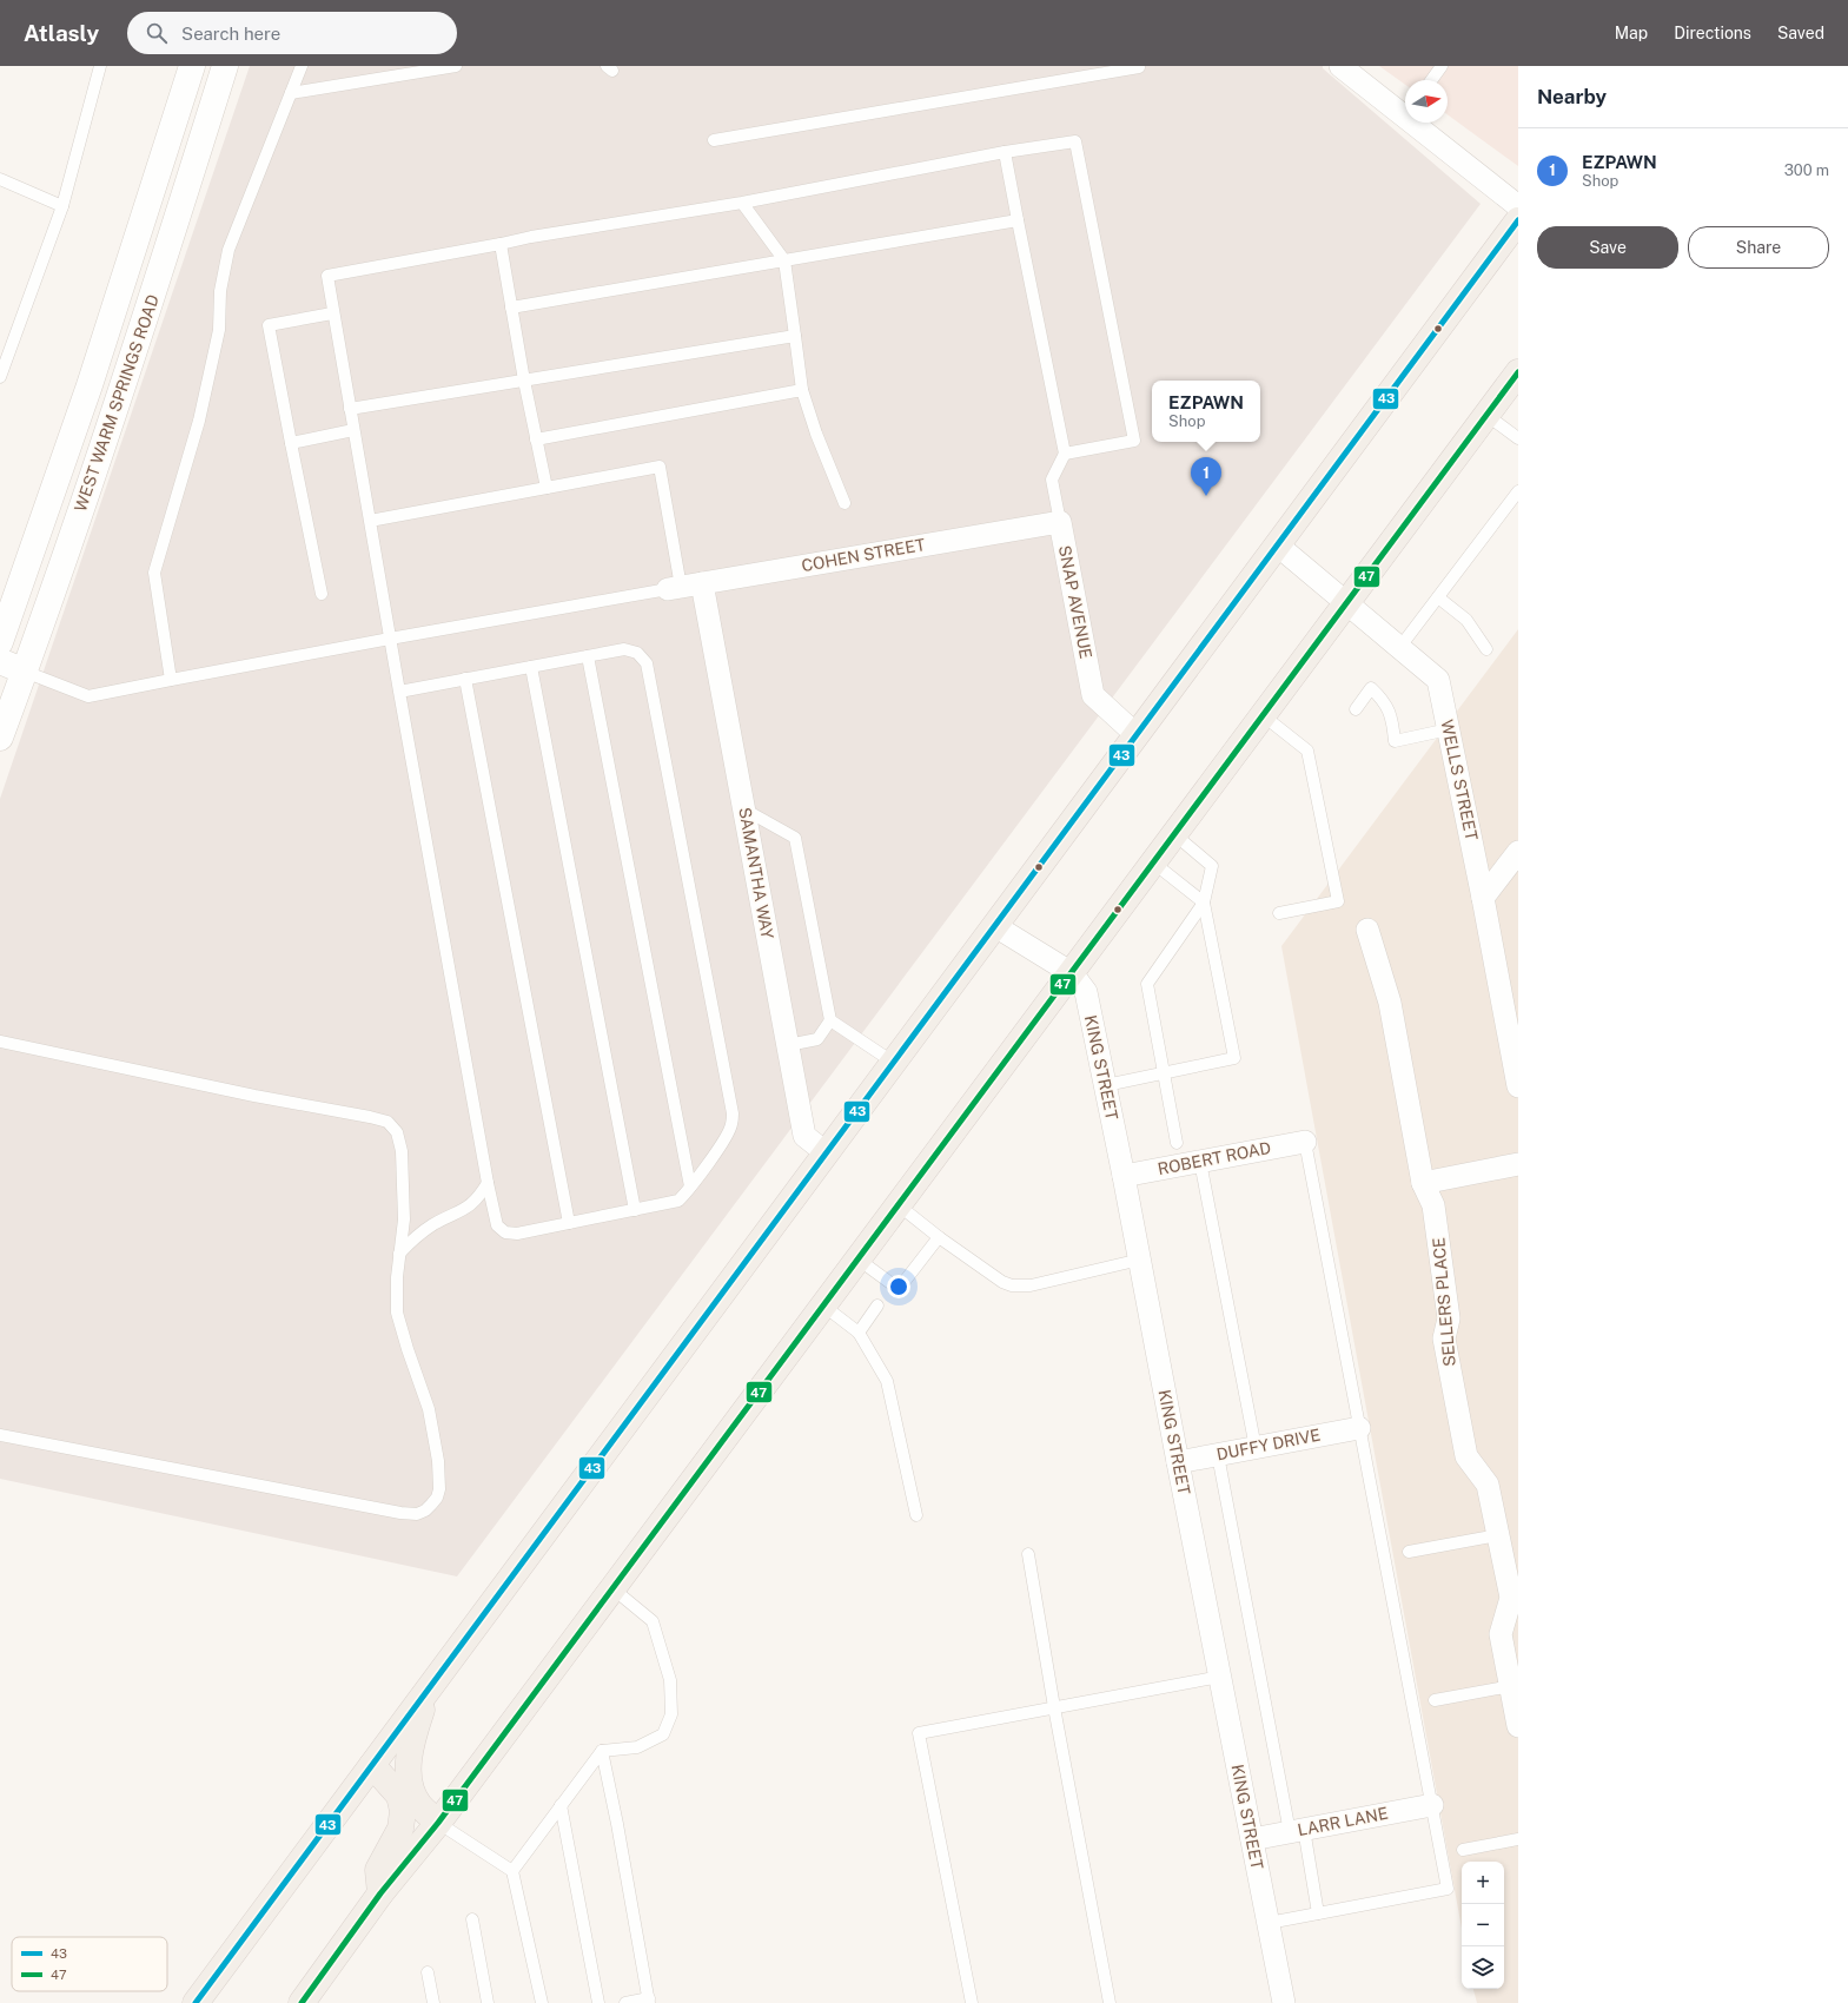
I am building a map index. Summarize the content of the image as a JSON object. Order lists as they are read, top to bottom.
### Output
{
  "streets": {
    "main road": ["WEST WARM SPRINGS ROAD"],
    "street": [
      "COHEN STREET",
      "SNAP AVENUE",
      "WELLS STREET",
      "SAMANTHA WAY",
      "KING STREET",
      "ROBERT ROAD",
      "SELLERS PLACE",
      "DUFFY DRIVE",
      "LARR LANE"
    ]
  },
  "crossings": [
    ["COHEN STREET", "SNAP AVENUE"],
    ["COHEN STREET", "SAMANTHA WAY"],
    ["KING STREET", "ROBERT ROAD"],
    ["KING STREET", "DUFFY DRIVE"],
    ["KING STREET", "LARR LANE"]
  ],
  "lines": ["transit line 43", "transit line 47"],
  "legend": ["43", "47"],
  "north": "right",
  "page": {
    "header": "Atlasly",
    "search": "Search here",
    "nav": ["Map", "Directions", "Saved"],
    "heading": "Nearby",
    "list": [
      {
        "mark": "1",
        "name": "EZPAWN",
        "note": "Shop",
        "value": "300 m"
      }
    ],
    "buttons": ["Save", "Share"],
    "popup": ["EZPAWN", "Shop"],
    "pins": "1",
    "map_buttons": ["+", "−"]
  }
}
